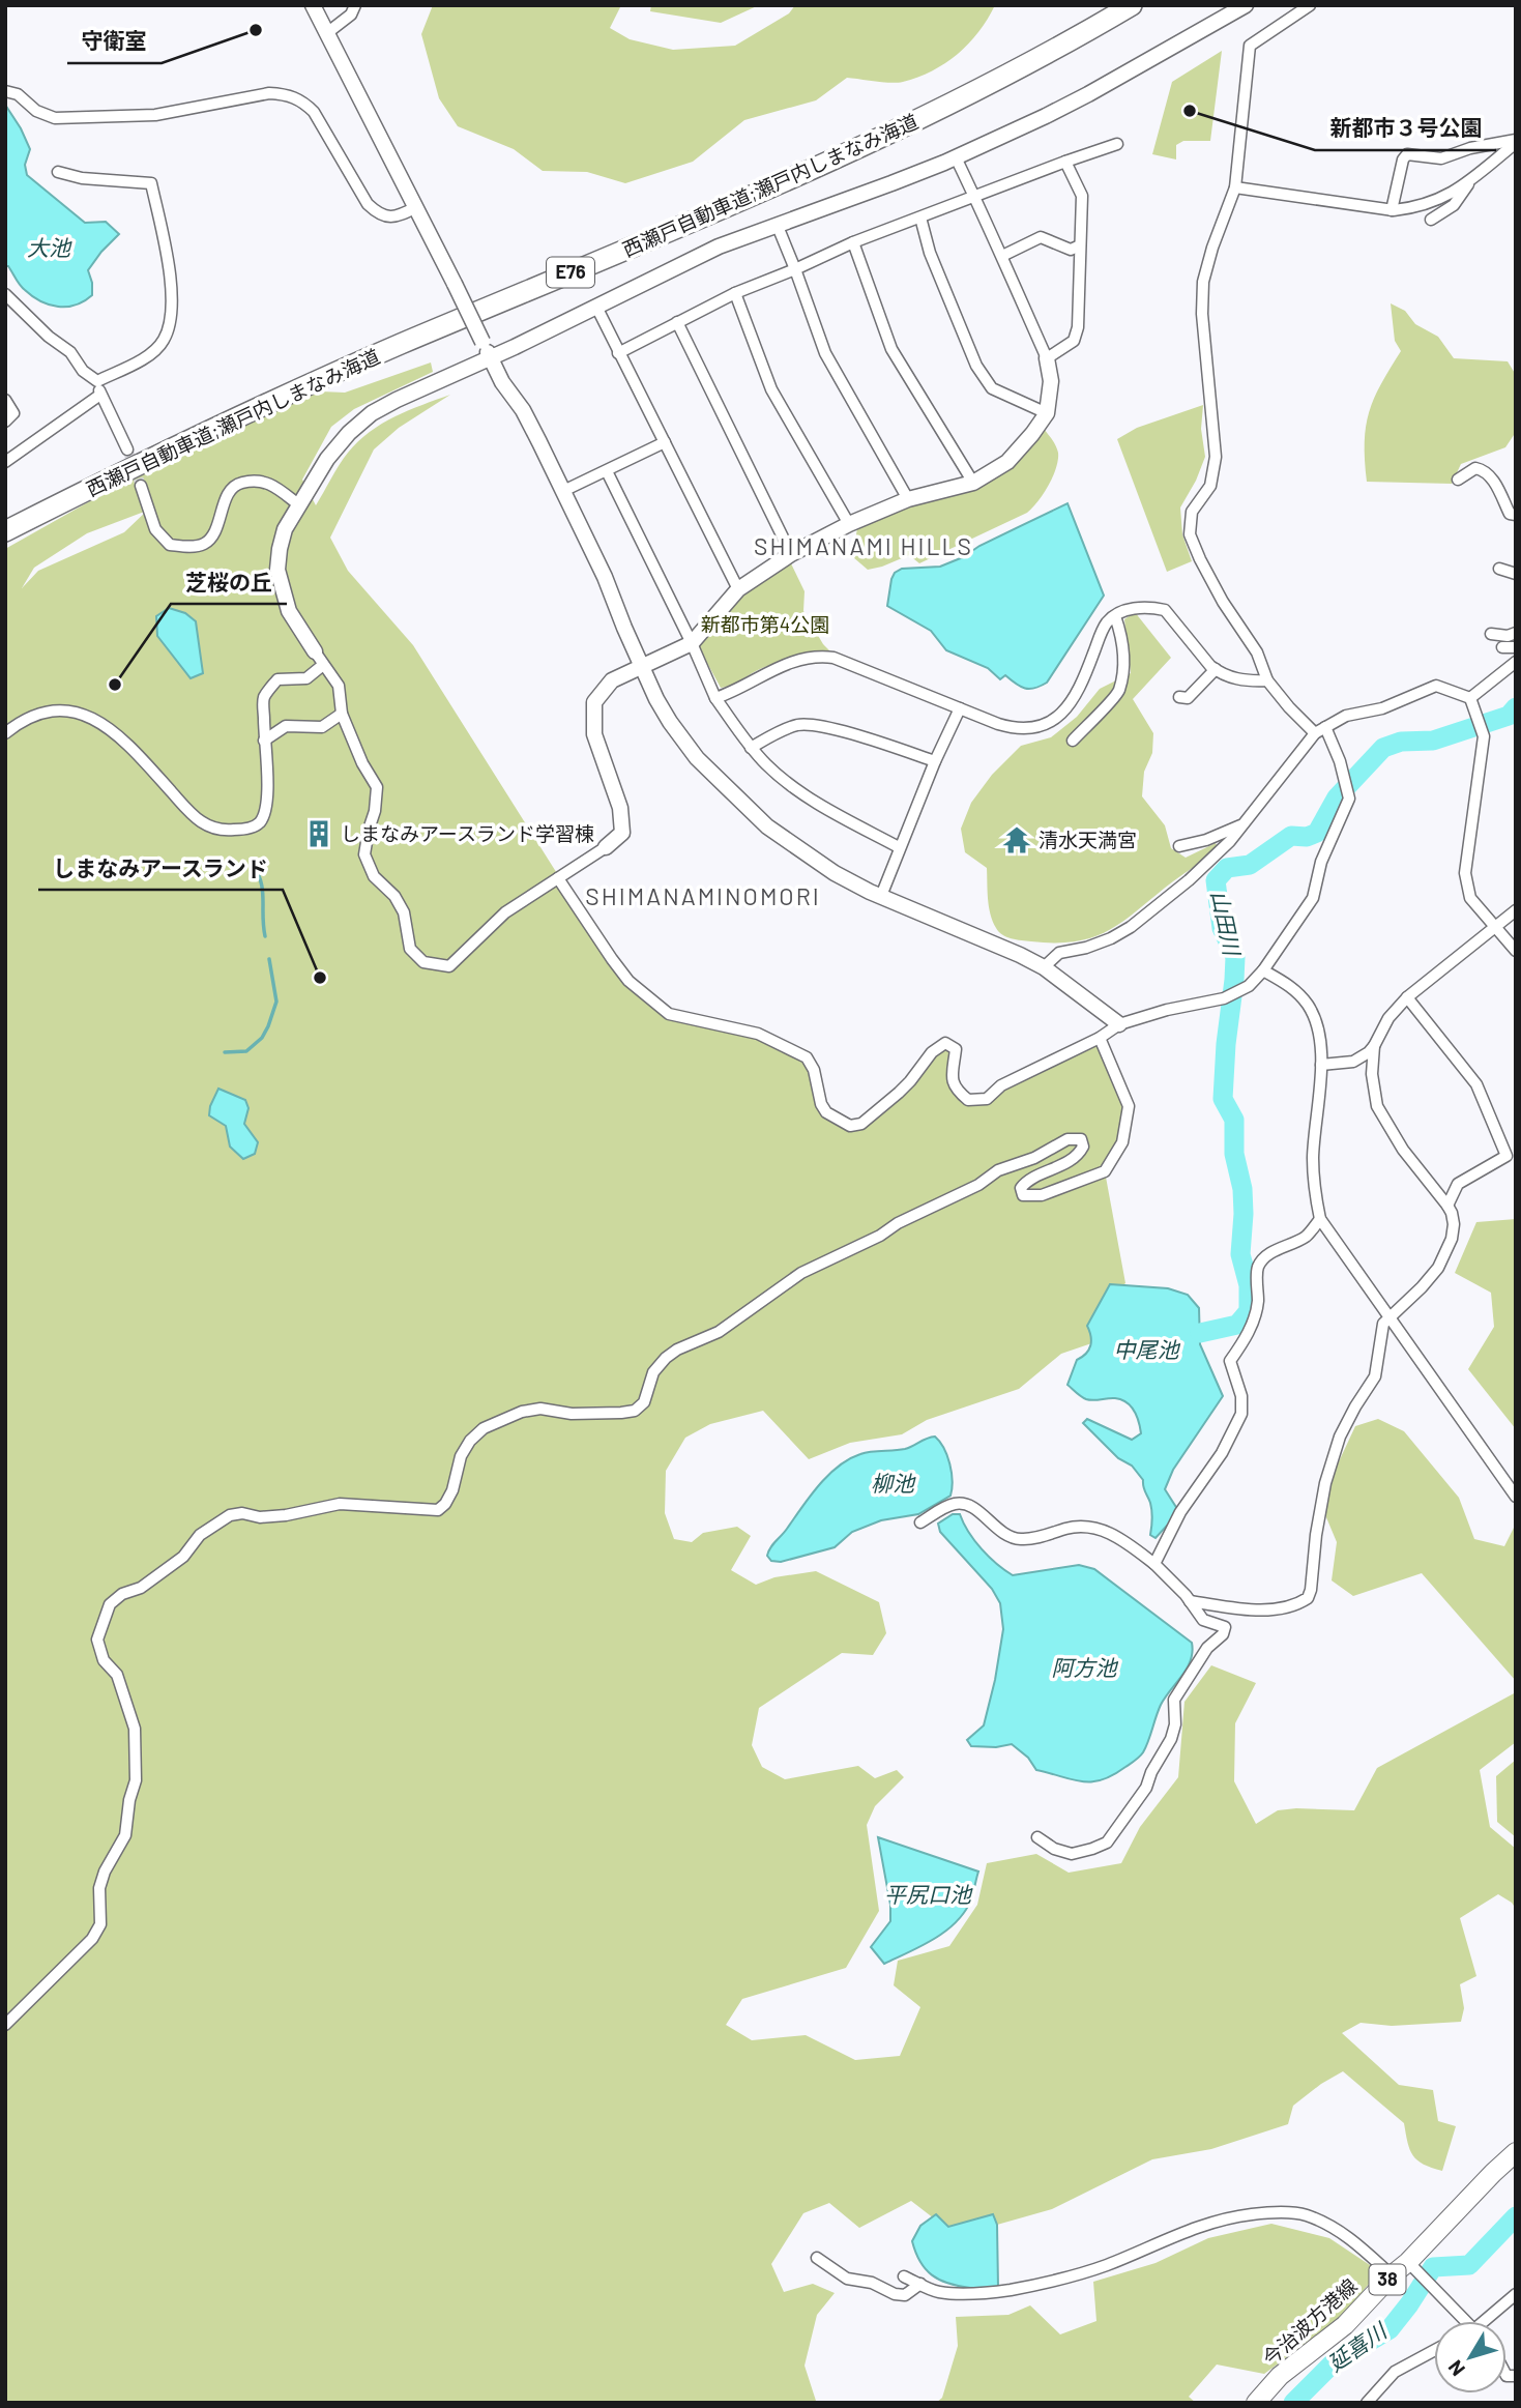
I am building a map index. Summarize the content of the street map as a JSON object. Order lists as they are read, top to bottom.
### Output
{
  "streets": {
    "highway": ["西瀬戸自動車道;瀬戸内しまなみ海道", "E76"],
    "main road": ["38", "今治波方港線"]
  },
  "districts": ["SHIMANAMI HILLS", "SHIMANAMINOMORI"],
  "water": [
    "大池",
    "山田川",
    "中尾池",
    "柳池",
    "阿方池",
    "平尻口池",
    "延喜川"
  ],
  "parks": ["新都市第4公園"],
  "places": {
    "other": [
      "守衛室",
      "新都市３号公園",
      "芝桜の丘",
      "しまなみアースランド"
    ],
    "building": ["しまなみアースランド学習棟"],
    "temple": ["清水天満宮"]
  },
  "north": "bottom left"
}
